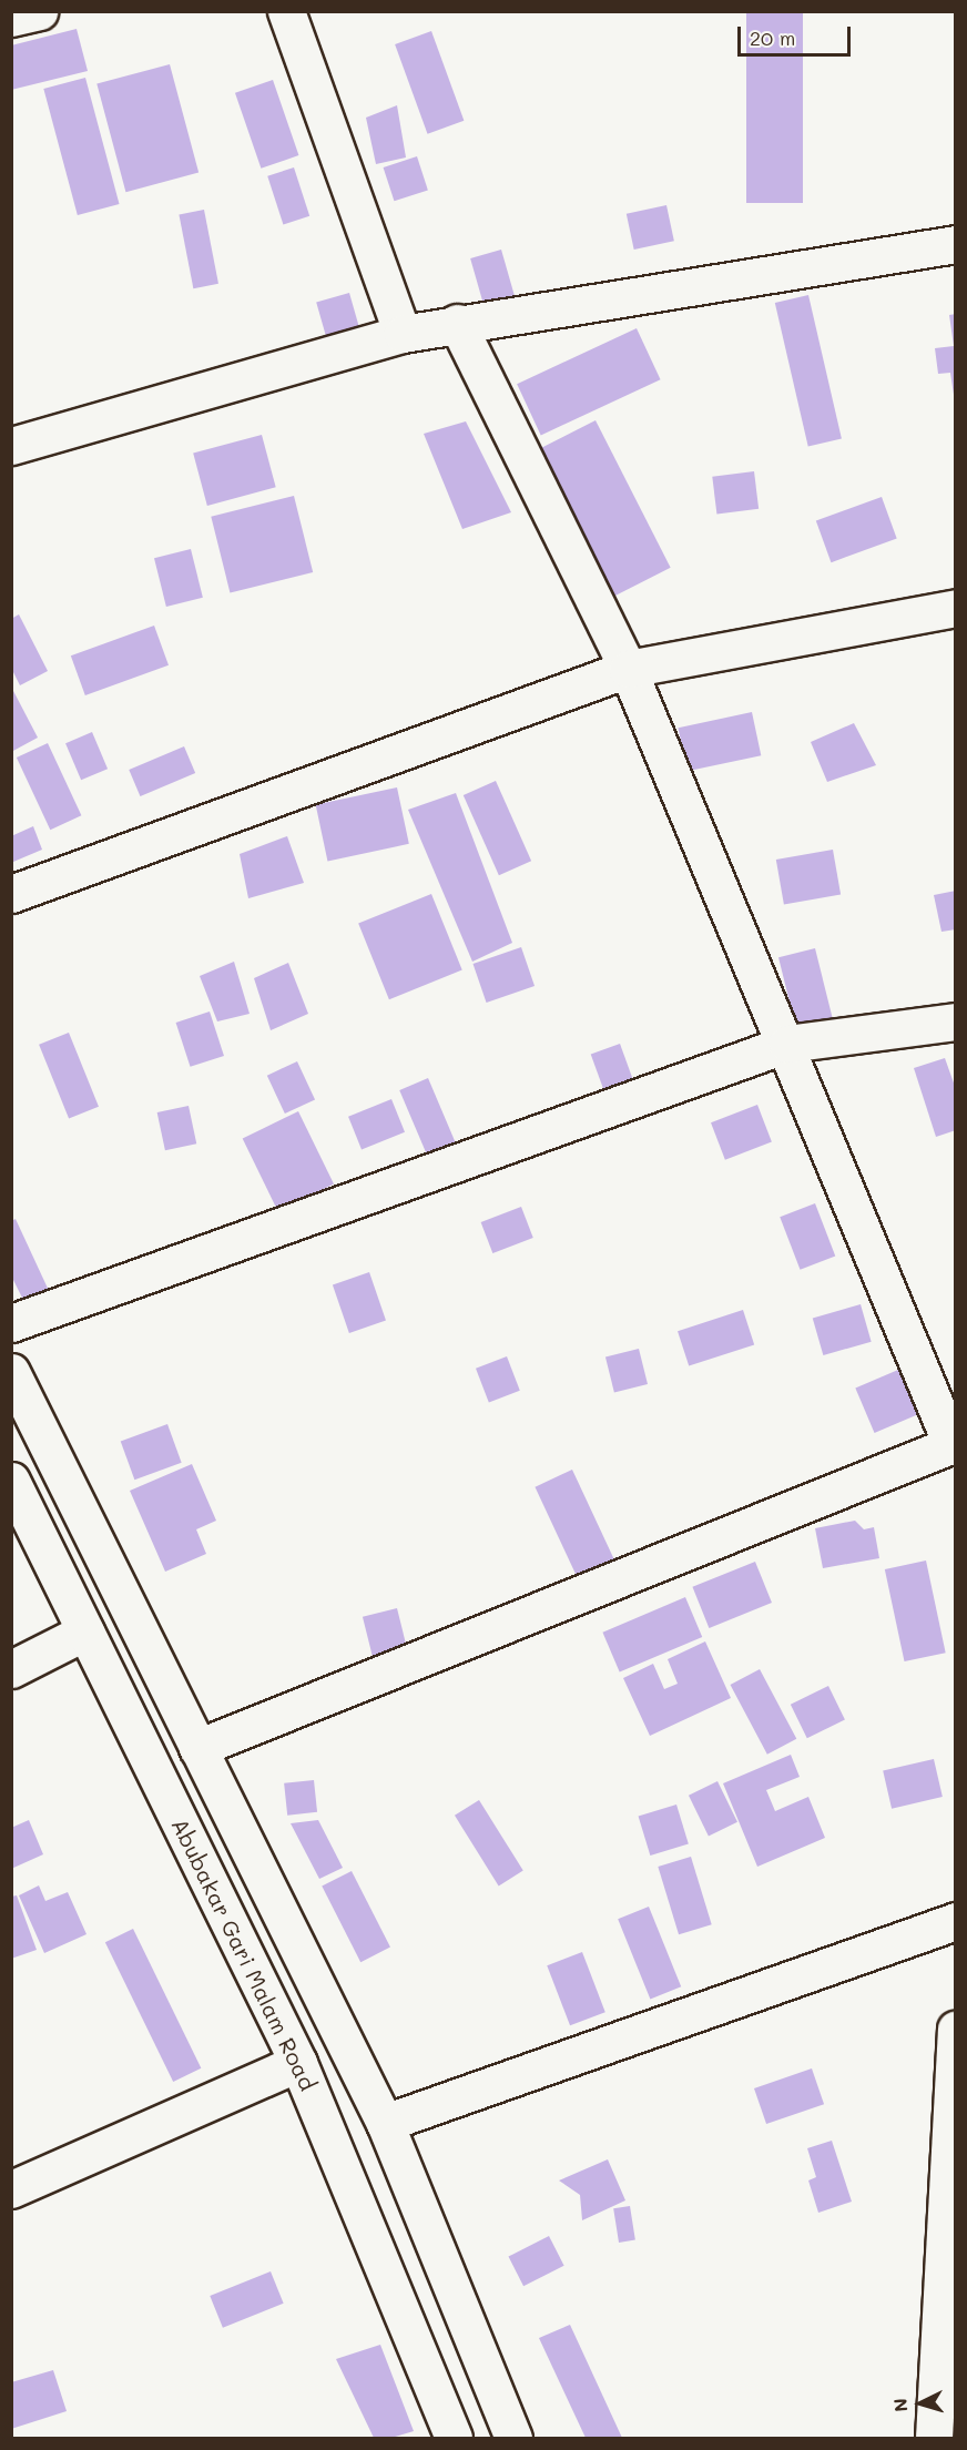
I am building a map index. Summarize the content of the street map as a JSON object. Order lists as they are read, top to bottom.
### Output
{
  "streets": {
    "street": ["Abubakar Gari Malam Road"]
  },
  "scale_bar": "20 m",
  "north": "left"
}
